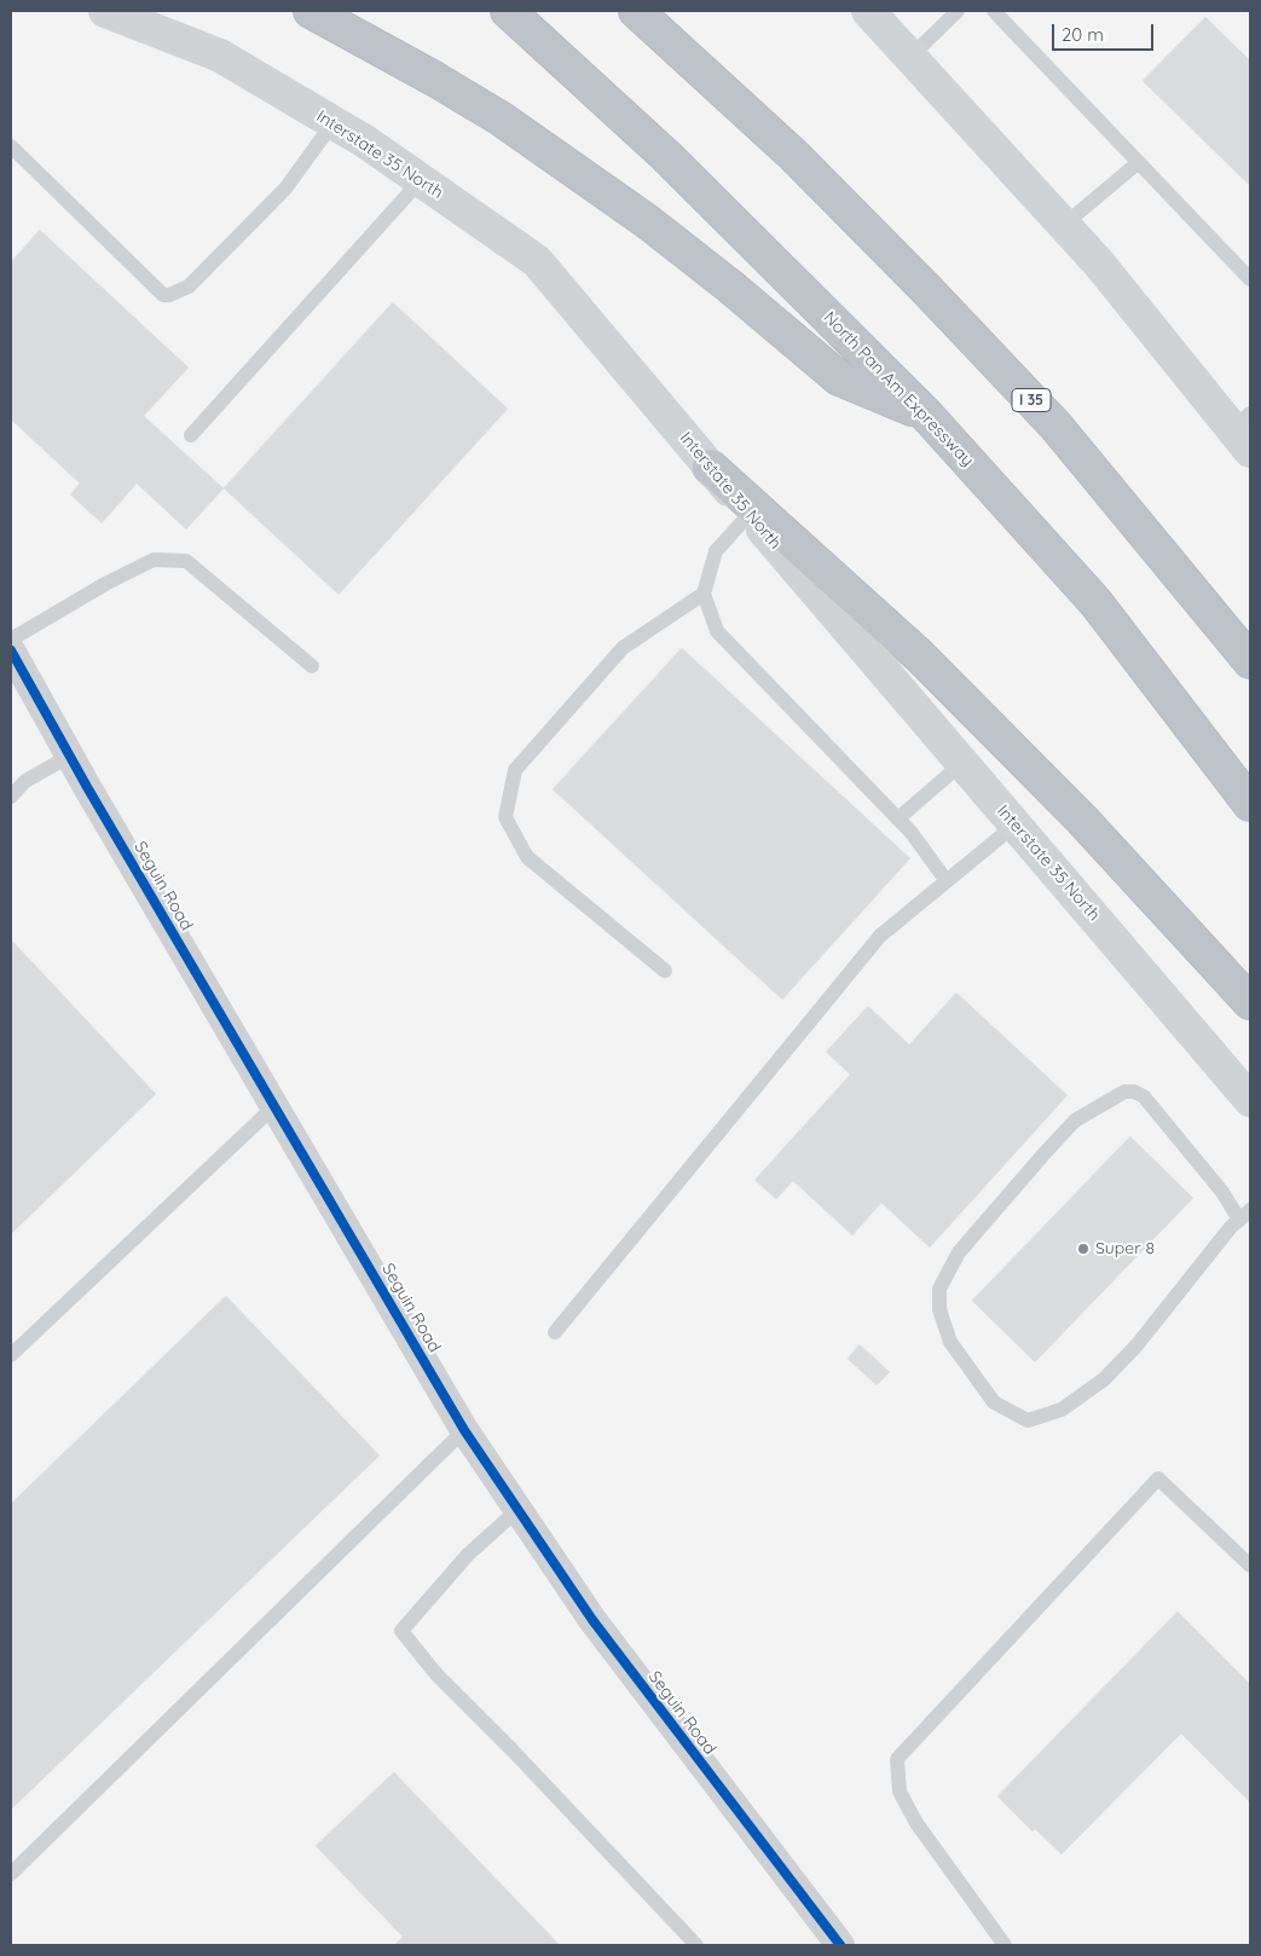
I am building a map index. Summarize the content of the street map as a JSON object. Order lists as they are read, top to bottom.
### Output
{
  "streets": {
    "highway": ["North Pan Am Expressway", "I 35"],
    "main road": ["Interstate 35 North"],
    "street": ["Seguin Road"]
  },
  "places": ["Super 8"],
  "scale_bar": "20 m"
}
